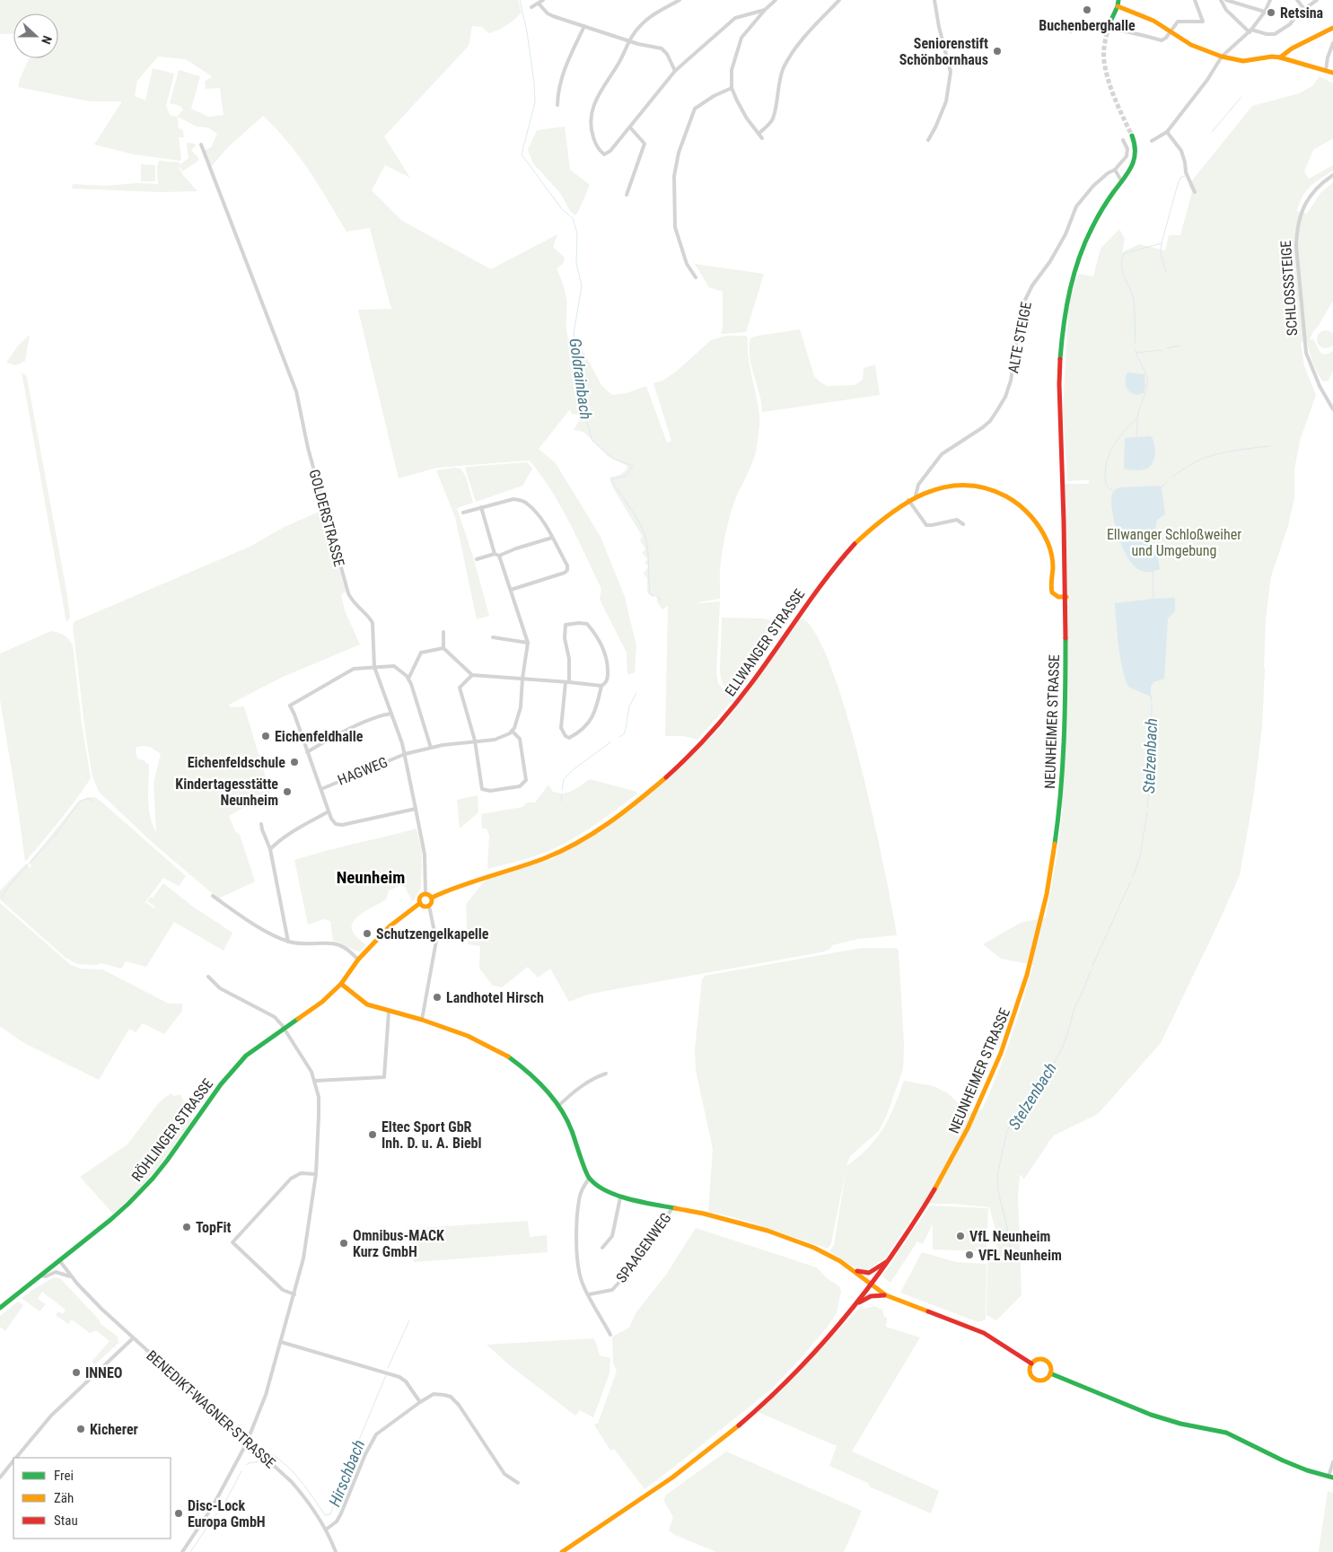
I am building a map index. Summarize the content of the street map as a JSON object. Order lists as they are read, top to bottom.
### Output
{
  "streets": {
    "street": [
      "SCHLOSSSTEIGE",
      "ALTE STEIGE",
      "GOLDERSTRASSE",
      "ELLWANGER STRASSE",
      "NEUNHEIMER STRASSE",
      "HAGWEG",
      "RÖHLINGER STRASSE",
      "SPAAGENWEG",
      "BENEDIKT-WAGNER-STRASSE"
    ]
  },
  "crossings": [
    ["ALTE STEIGE", "ELLWANGER STRASSE"],
    ["GOLDERSTRASSE", "ELLWANGER STRASSE"],
    ["GOLDERSTRASSE", "HAGWEG"],
    ["ELLWANGER STRASSE", "NEUNHEIMER STRASSE"],
    ["RÖHLINGER STRASSE", "BENEDIKT-WAGNER-STRASSE"]
  ],
  "districts": ["Neunheim"],
  "water": ["Goldrainbach", "Stelzenbach", "Hirschbach"],
  "parks": ["Ellwanger Schloßweiher und Umgebung"],
  "places": [
    "Buchenberghalle",
    "Retsina",
    "Seniorenstift Schönbornhaus",
    "Eichenfeldhalle",
    "Eichenfeldschule",
    "Kindertagesstätte Neunheim",
    "Schutzengelkapelle",
    "Landhotel Hirsch",
    "Eltec Sport GbR Inh. D. u. A. Biebl",
    "TopFit",
    "VfL Neunheim",
    "Omnibus-MACK Kurz GmbH",
    "VFL Neunheim",
    "INNEO",
    "Kicherer",
    "Disc-Lock Europa GmbH"
  ],
  "legend": ["Frei", "Zäh", "Stau"],
  "north": "right"
}
